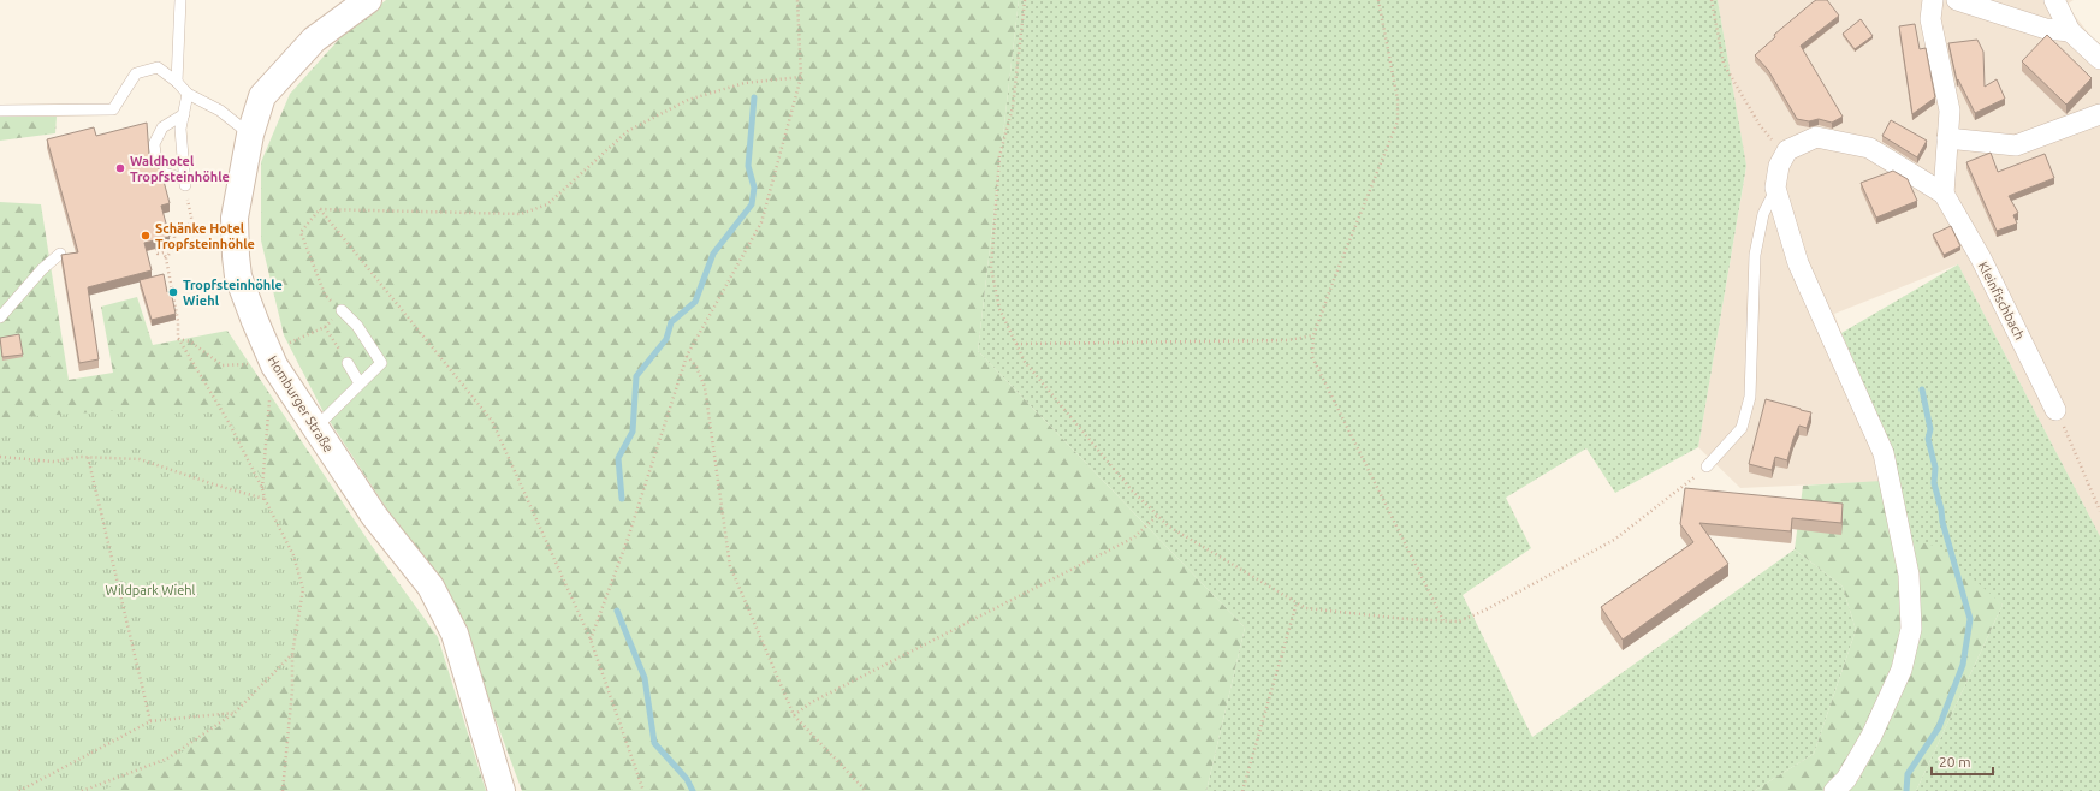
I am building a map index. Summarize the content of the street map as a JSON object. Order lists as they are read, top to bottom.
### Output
{
  "streets": {
    "main road": ["Homburger Straße"],
    "street": ["Kleinfischbach"]
  },
  "parks": ["Wildpark Wiehl"],
  "places": ["Waldhotel Tropfsteinhöhle", "Schänke Hotel Tropfsteinhöhle", "Tropfsteinhöhle Wiehl"],
  "scale_bar": "20 m"
}
